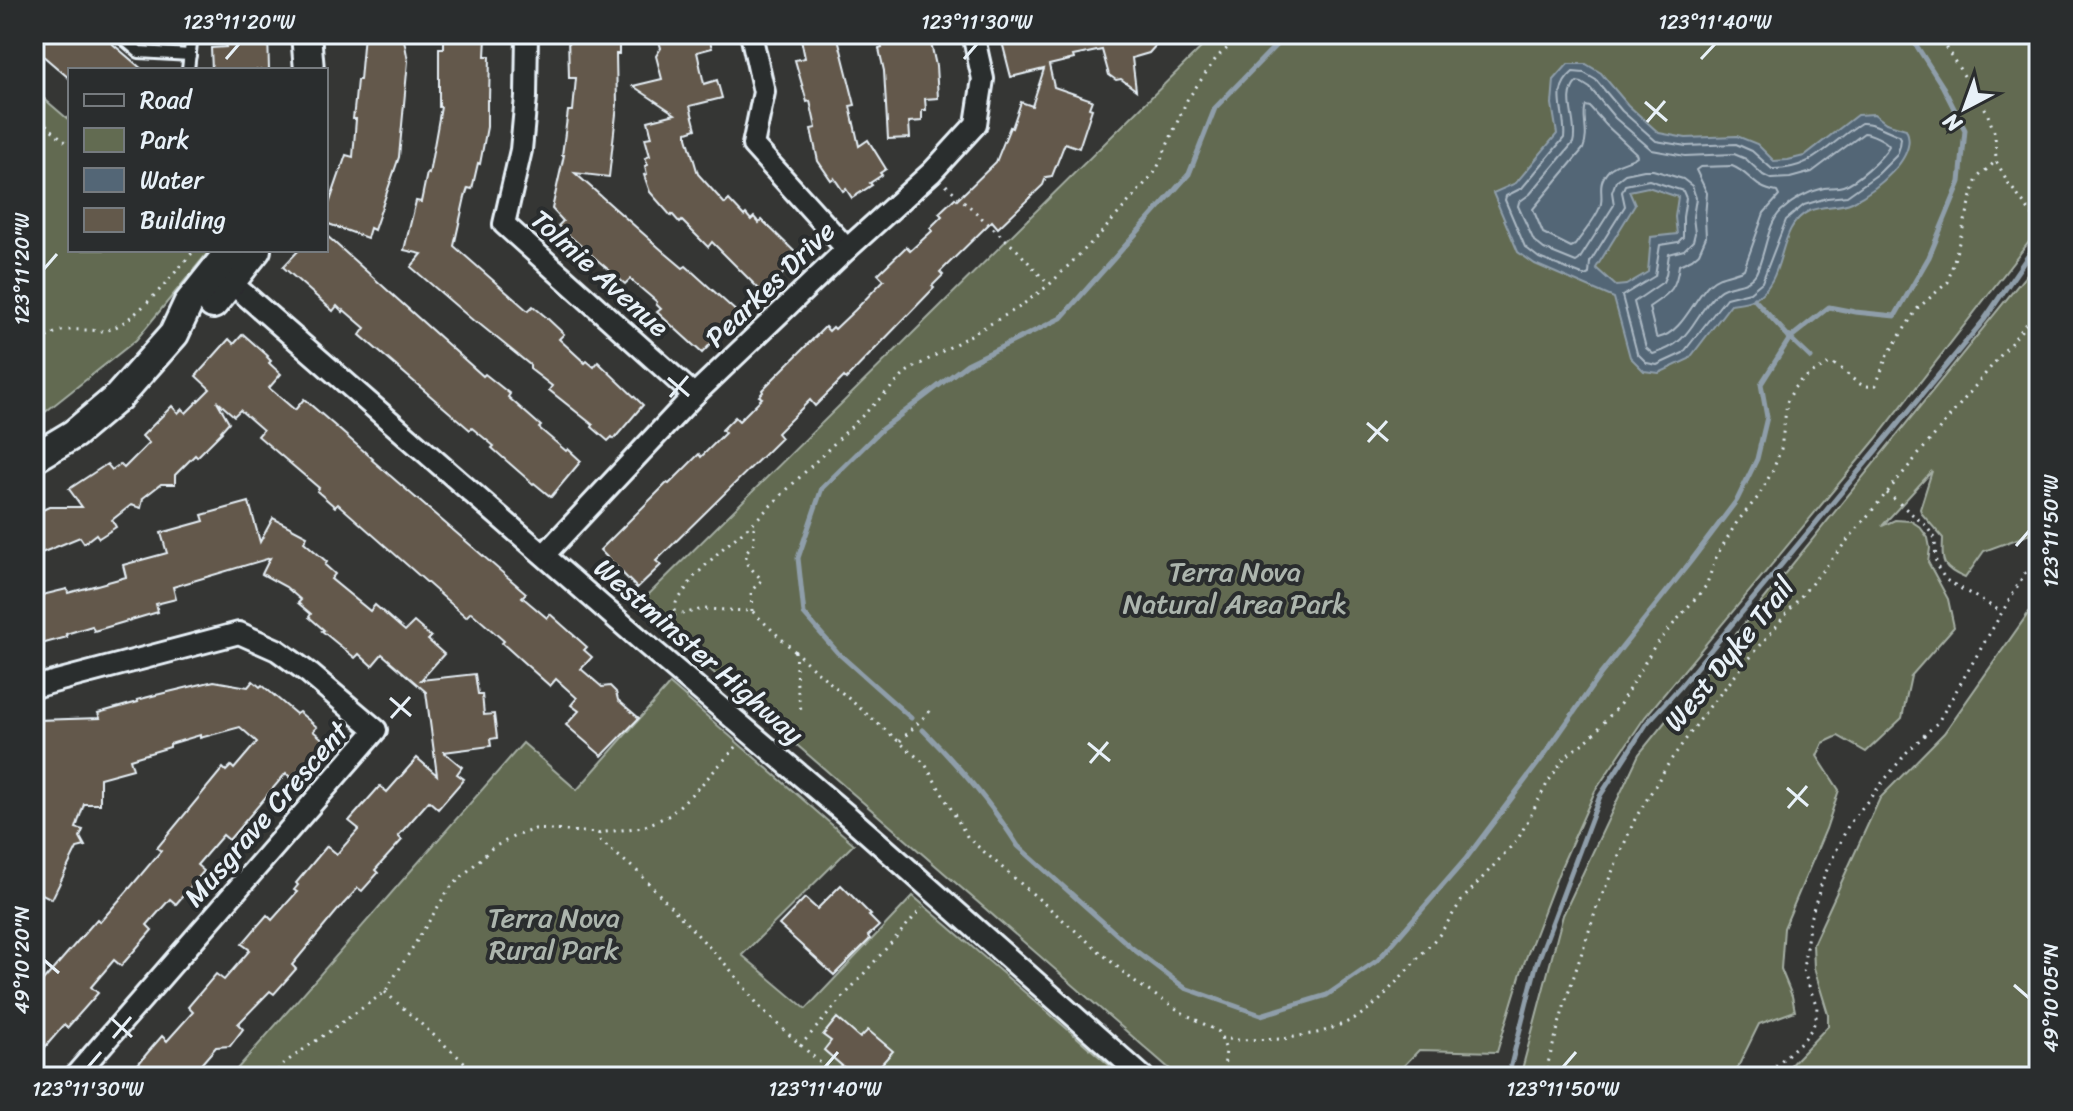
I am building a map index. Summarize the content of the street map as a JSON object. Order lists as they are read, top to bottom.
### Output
{
  "streets": {
    "street": [
      "Tolmie Avenue",
      "Pearkes Drive",
      "Westminster Highway",
      "Musgrave Crescent"
    ],
    "path": ["West Dyke Trail"]
  },
  "crossings": [
    ["Tolmie Avenue", "Pearkes Drive"],
    ["Pearkes Drive", "Westminster Highway"]
  ],
  "parks": ["Terra Nova Natural Area Park", "Terra Nova Rural Park"],
  "legend": [
    "Road",
    "Park",
    "Water",
    "Building"
  ],
  "north": "bottom left",
  "coordinates": [
    "123°11'20\"W",
    "123°11'30\"W",
    "123°11'40\"W",
    "123°11'50\"W",
    "49°10'20\"N",
    "49°10'05\"N"
  ]
}
